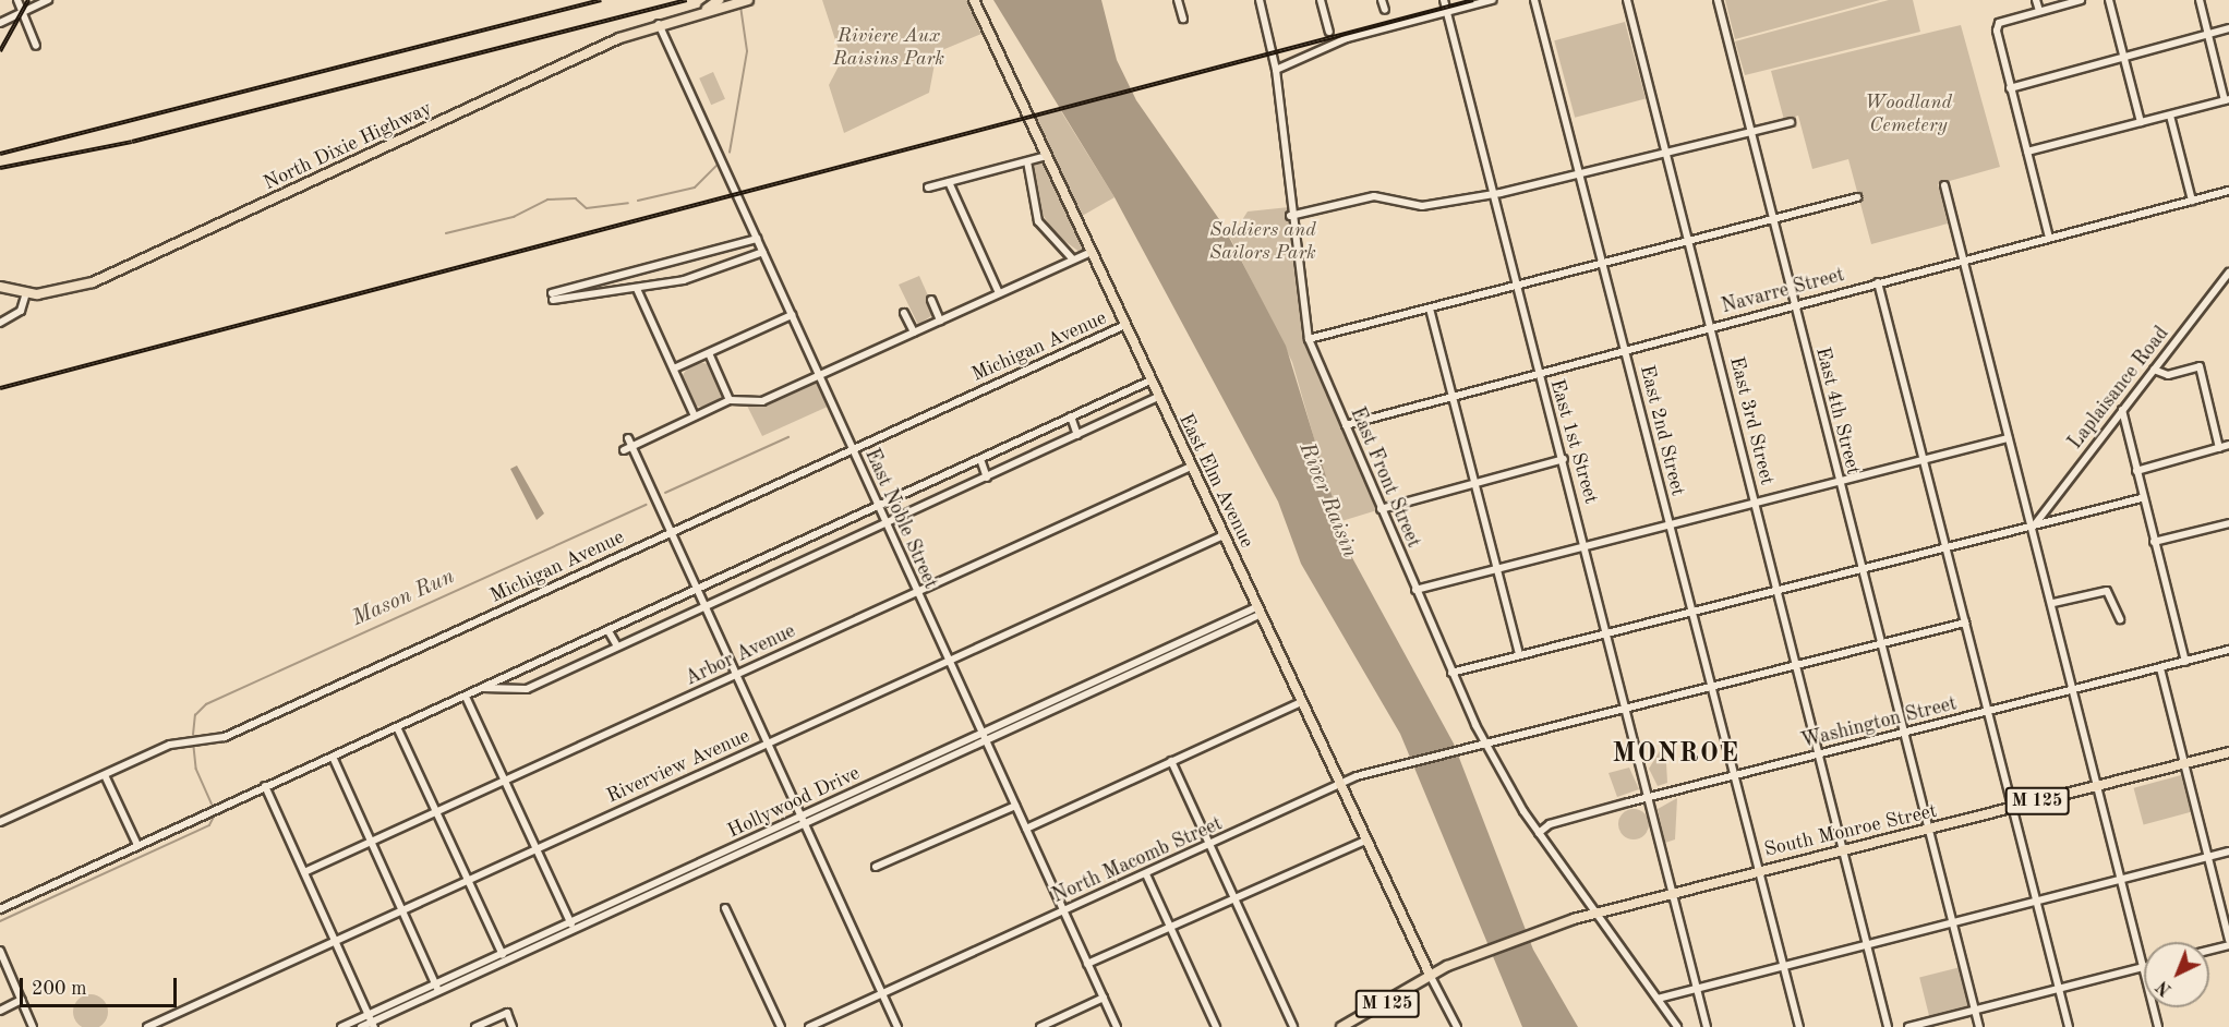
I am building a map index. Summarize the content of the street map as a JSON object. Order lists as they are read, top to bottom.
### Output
{
  "streets": {
    "main road": [
      "North Dixie Highway",
      "East Elm Avenue",
      "M 125",
      "South Monroe Street"
    ],
    "street": [
      "Navarre Street",
      "Michigan Avenue",
      "Laplaisance Road",
      "East 4th Street",
      "East 3rd Street",
      "East 2nd Street",
      "East 1st Street",
      "East Front Street",
      "East Noble Street",
      "Arbor Avenue",
      "Washington Street",
      "Riverview Avenue",
      "Hollywood Drive",
      "North Macomb Street"
    ]
  },
  "crossings": [
    ["North Dixie Highway", "East Noble Street"],
    ["Navarre Street", "East 4th Street"],
    ["Navarre Street", "East 3rd Street"],
    ["Navarre Street", "East 2nd Street"],
    ["Navarre Street", "East 1st Street"],
    ["Navarre Street", "East Front Street"],
    ["Michigan Avenue", "East Elm Avenue"],
    ["Michigan Avenue", "East Noble Street"],
    ["East 4th Street", "Washington Street"],
    ["East 4th Street", "South Monroe Street"],
    ["East 4th Street", "North Macomb Street"],
    ["East 3rd Street", "Washington Street"],
    ["East 3rd Street", "South Monroe Street"],
    ["East 3rd Street", "North Macomb Street"],
    ["East 2nd Street", "Washington Street"],
    ["East 2nd Street", "South Monroe Street"],
    ["East 2nd Street", "North Macomb Street"],
    ["East 1st Street", "Washington Street"],
    ["East 1st Street", "South Monroe Street"],
    ["East 1st Street", "North Macomb Street"],
    ["East Front Street", "Washington Street"],
    ["East Front Street", "South Monroe Street"],
    ["East Front Street", "North Macomb Street"],
    ["East Elm Avenue", "Arbor Avenue"],
    ["East Elm Avenue", "Riverview Avenue"],
    ["East Elm Avenue", "M 125"],
    ["East Elm Avenue", "Hollywood Drive"],
    ["East Elm Avenue", "South Monroe Street"],
    ["East Elm Avenue", "North Macomb Street"],
    ["East Noble Street", "Arbor Avenue"],
    ["East Noble Street", "Riverview Avenue"],
    ["East Noble Street", "Hollywood Drive"],
    ["East Noble Street", "North Macomb Street"],
    ["M 125", "South Monroe Street"]
  ],
  "districts": ["MONROE"],
  "water": ["River Raisin", "Mason Run"],
  "parks": ["Riviere Aux Raisins Park", "Woodland Cemetery", "Soldiers and Sailors Park"],
  "scale_bar": "200 m",
  "north": "bottom left"
}
